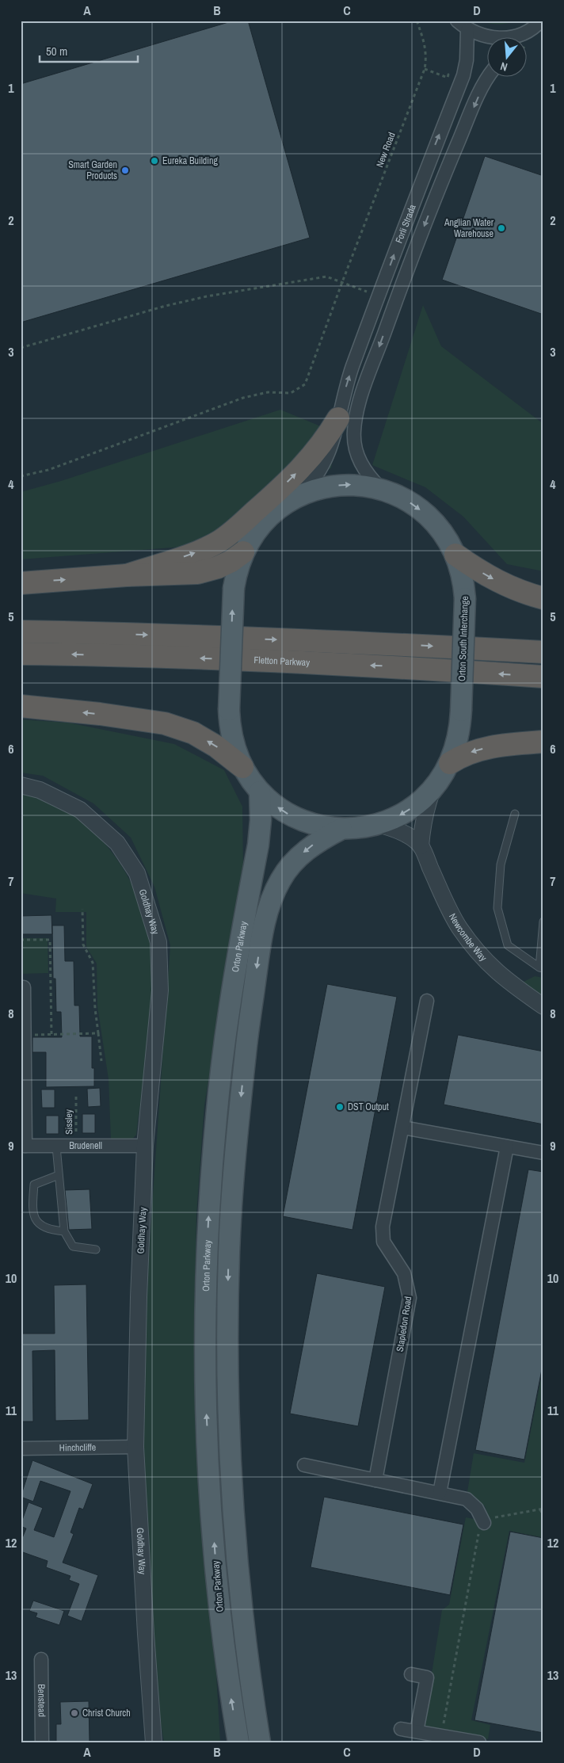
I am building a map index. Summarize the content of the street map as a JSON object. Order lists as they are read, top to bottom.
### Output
{
  "streets": {
    "highway": ["Fletton Parkway"],
    "main road": ["Orton South Interchange", "Orton Parkway"],
    "street": [
      "Forli Strada",
      "Goldhay Way",
      "Newcombe Way",
      "Brudenell",
      "Stapledon Road",
      "Hinchcliffe",
      "Benstead"
    ],
    "path": ["New Road", "Sissley"]
  },
  "crossings": [
    ["Orton South Interchange", "Newcombe Way"],
    ["Orton South Interchange", "Orton Parkway"],
    ["Goldhay Way", "Brudenell"],
    ["Goldhay Way", "Hinchcliffe"],
    ["Sissley", "Brudenell"]
  ],
  "places": [
    "Eureka Building",
    "Smart Garden Products",
    "Anglian Water Warehouse",
    "DST Output",
    "Christ Church"
  ],
  "scale_bar": "50 m",
  "north": "bottom",
  "grid": {
    "columns": [
      "A",
      "B",
      "C",
      "D"
    ],
    "rows": [
      "1",
      "2",
      "3",
      "4",
      "5",
      "6",
      "7",
      "8",
      "9",
      "10",
      "11",
      "12",
      "13"
    ]
  }
}
